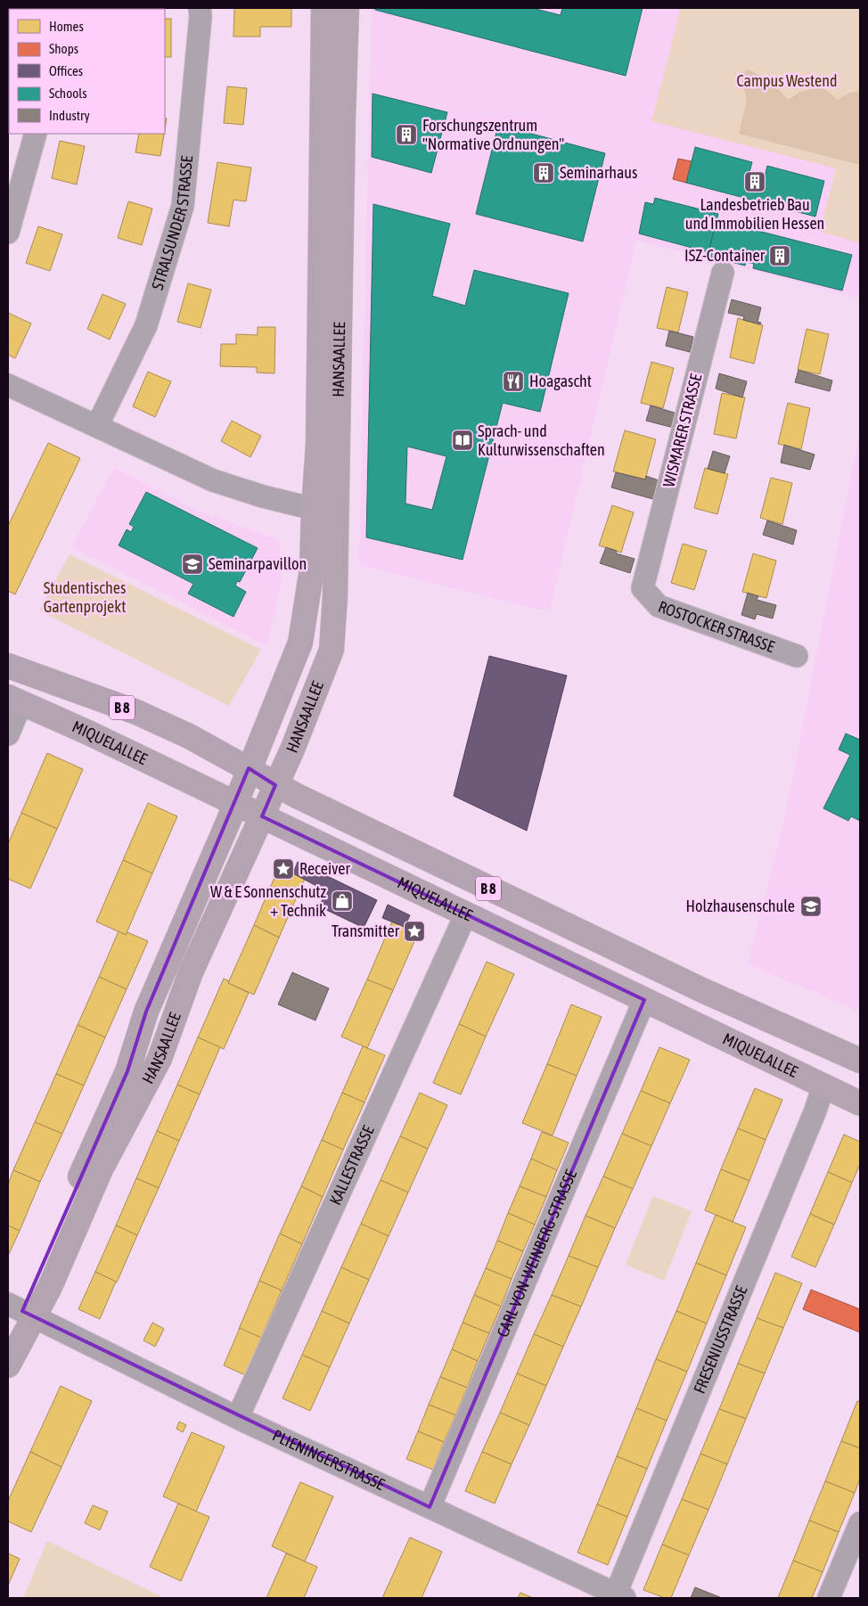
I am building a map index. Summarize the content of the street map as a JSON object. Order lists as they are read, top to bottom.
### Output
{
  "streets": {
    "main road": ["HANSAALLEE", "B 8", "MIQUELALLEE"],
    "street": [
      "STRALSUNDER STRASSE",
      "WISMARER STRASSE",
      "ROSTOCKER STRASSE",
      "KALLESTRASSE",
      "CARL-VON-WEINBERG-STRASSE",
      "FRESENIUSSTRASSE",
      "PLIENINGERSTRASSE"
    ]
  },
  "crossings": [
    ["HANSAALLEE", "B 8"],
    ["HANSAALLEE", "MIQUELALLEE"],
    ["HANSAALLEE", "PLIENINGERSTRASSE"],
    ["WISMARER STRASSE", "ROSTOCKER STRASSE"],
    ["MIQUELALLEE", "KALLESTRASSE"],
    ["MIQUELALLEE", "CARL-VON-WEINBERG-STRASSE"],
    ["MIQUELALLEE", "FRESENIUSSTRASSE"],
    ["KALLESTRASSE", "PLIENINGERSTRASSE"],
    ["CARL-VON-WEINBERG-STRASSE", "PLIENINGERSTRASSE"],
    ["FRESENIUSSTRASSE", "PLIENINGERSTRASSE"]
  ],
  "parks": ["Campus Westend", "Studentisches Gartenprojekt"],
  "places": {
    "building": [
      "Forschungszentrum \"Normative Ordnungen\"",
      "Seminarhaus",
      "Landesbetrieb Bau und Immobilien Hessen",
      "ISZ-Container"
    ],
    "restaurant": ["Hoagascht"],
    "library": ["Sprach- und Kulturwissenschaften"],
    "school or university": ["Seminarpavillon", "Holzhausenschule"],
    "place": ["Receiver", "Transmitter"],
    "shop": ["W & E Sonnenschutz + Technik"]
  },
  "legend": [
    "Homes",
    "Shops",
    "Offices",
    "Schools",
    "Industry"
  ]
}
